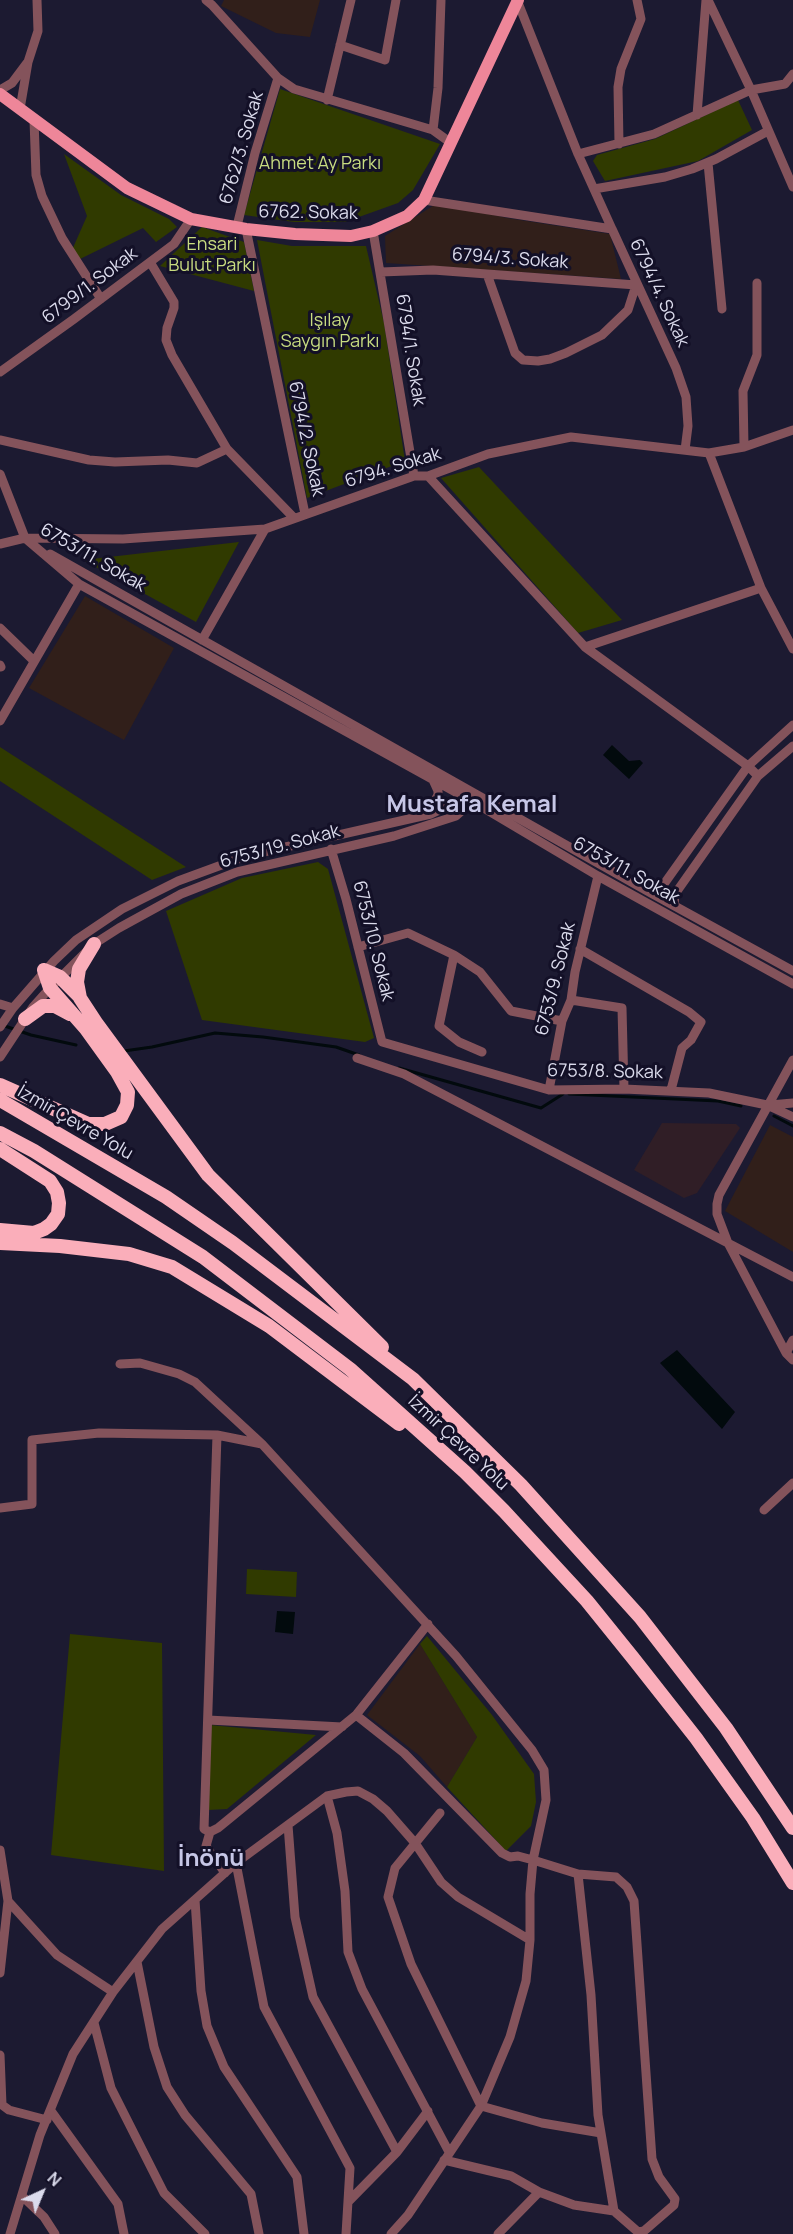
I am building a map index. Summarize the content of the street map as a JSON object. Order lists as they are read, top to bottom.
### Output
{
  "streets": {
    "highway": ["İzmir Çevre Yolu"],
    "main road": ["6762. Sokak"],
    "street": [
      "6762/3. Sokak",
      "6794/3. Sokak",
      "6799/1. Sokak",
      "6794/4. Sokak",
      "6794/1. Sokak",
      "6794/2. Sokak",
      "6794. Sokak",
      "6753/11. Sokak",
      "6753/19. Sokak",
      "6753/10. Sokak",
      "6753/9. Sokak",
      "6753/8. Sokak"
    ]
  },
  "crossings": [
    ["6762/3. Sokak", "6762. Sokak"],
    ["6762/3. Sokak", "6794/2. Sokak"],
    ["6762. Sokak", "6799/1. Sokak"],
    ["6762. Sokak", "6794/4. Sokak"],
    ["6762. Sokak", "6794/1. Sokak"],
    ["6762. Sokak", "6794/2. Sokak"],
    ["6794/3. Sokak", "6794/4. Sokak"],
    ["6794/3. Sokak", "6794/1. Sokak"],
    ["6794/4. Sokak", "6794. Sokak"],
    ["6794/1. Sokak", "6794. Sokak"],
    ["6794/2. Sokak", "6794. Sokak"],
    ["6794. Sokak", "6753/11. Sokak"],
    ["6753/11. Sokak", "6753/19. Sokak"],
    ["6753/11. Sokak", "6753/9. Sokak"],
    ["6753/19. Sokak", "6753/10. Sokak"],
    ["6753/10. Sokak", "6753/8. Sokak"],
    ["6753/9. Sokak", "6753/8. Sokak"]
  ],
  "districts": ["Mustafa Kemal", "İnönü"],
  "parks": ["Ahmet Ay Parkı", "Ensari Bulut Parkı", "Işılay Saygın Parkı"],
  "north": "top right"
}
